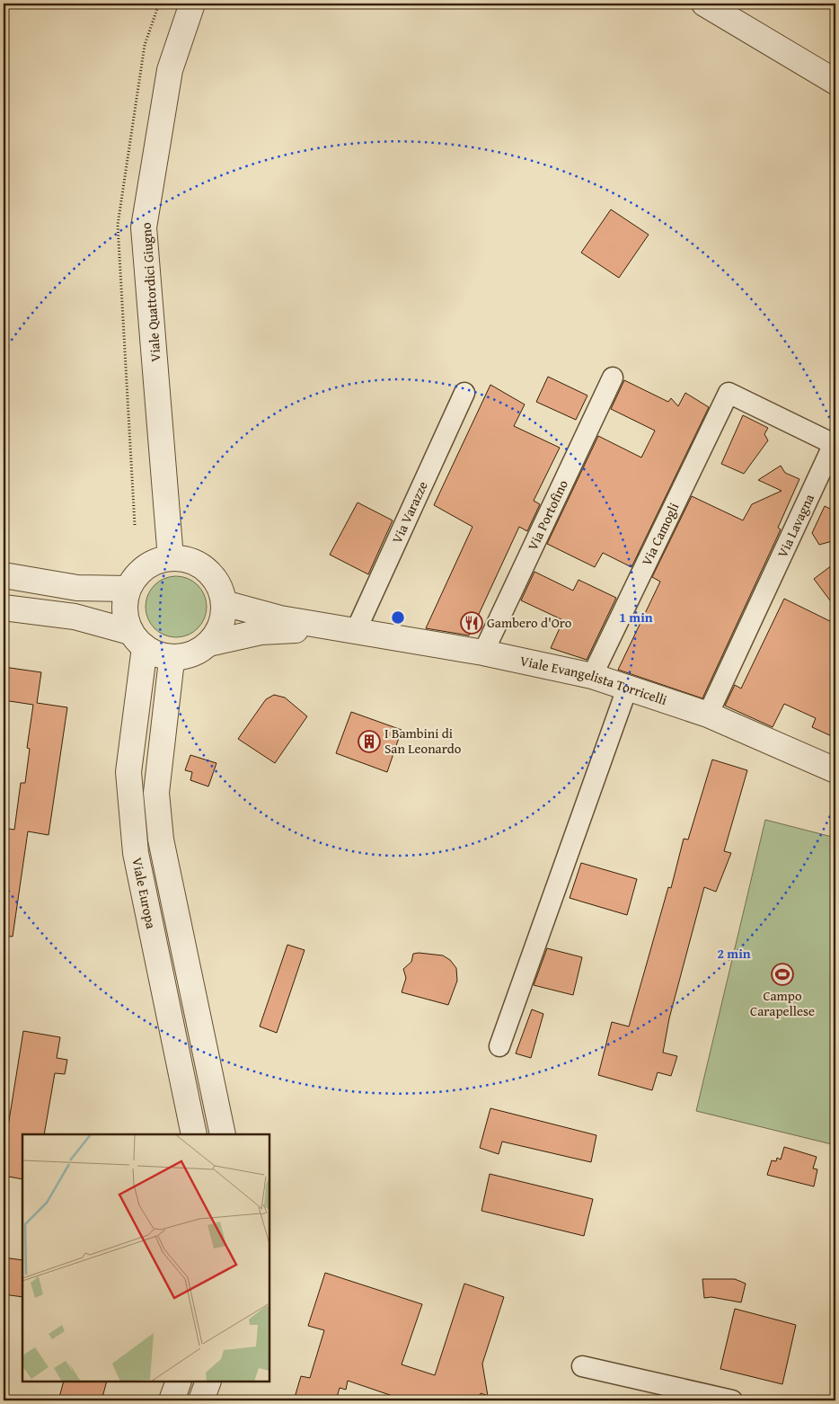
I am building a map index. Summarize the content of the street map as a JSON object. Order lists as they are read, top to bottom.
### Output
{
  "streets": {
    "street": [
      "Viale Quattordici Giugno",
      "Via Varazze",
      "Via Portofino",
      "Via Lavagna",
      "Via Camogli",
      "Viale Evangelista Torricelli",
      "Viale Europa"
    ]
  },
  "crossings": [
    ["Viale Quattordici Giugno", "Viale Evangelista Torricelli"],
    ["Viale Quattordici Giugno", "Viale Europa"],
    ["Via Varazze", "Viale Evangelista Torricelli"],
    ["Via Portofino", "Viale Evangelista Torricelli"],
    ["Via Lavagna", "Via Camogli"],
    ["Via Lavagna", "Viale Evangelista Torricelli"],
    ["Via Camogli", "Viale Evangelista Torricelli"],
    ["Viale Evangelista Torricelli", "Viale Europa"]
  ],
  "places": {
    "restaurant": ["Gambero d'Oro"],
    "building": ["I Bambini di San Leonardo"],
    "sports": ["Campo Carapellese"]
  },
  "rings": ["1 min", "2 min"]
}
